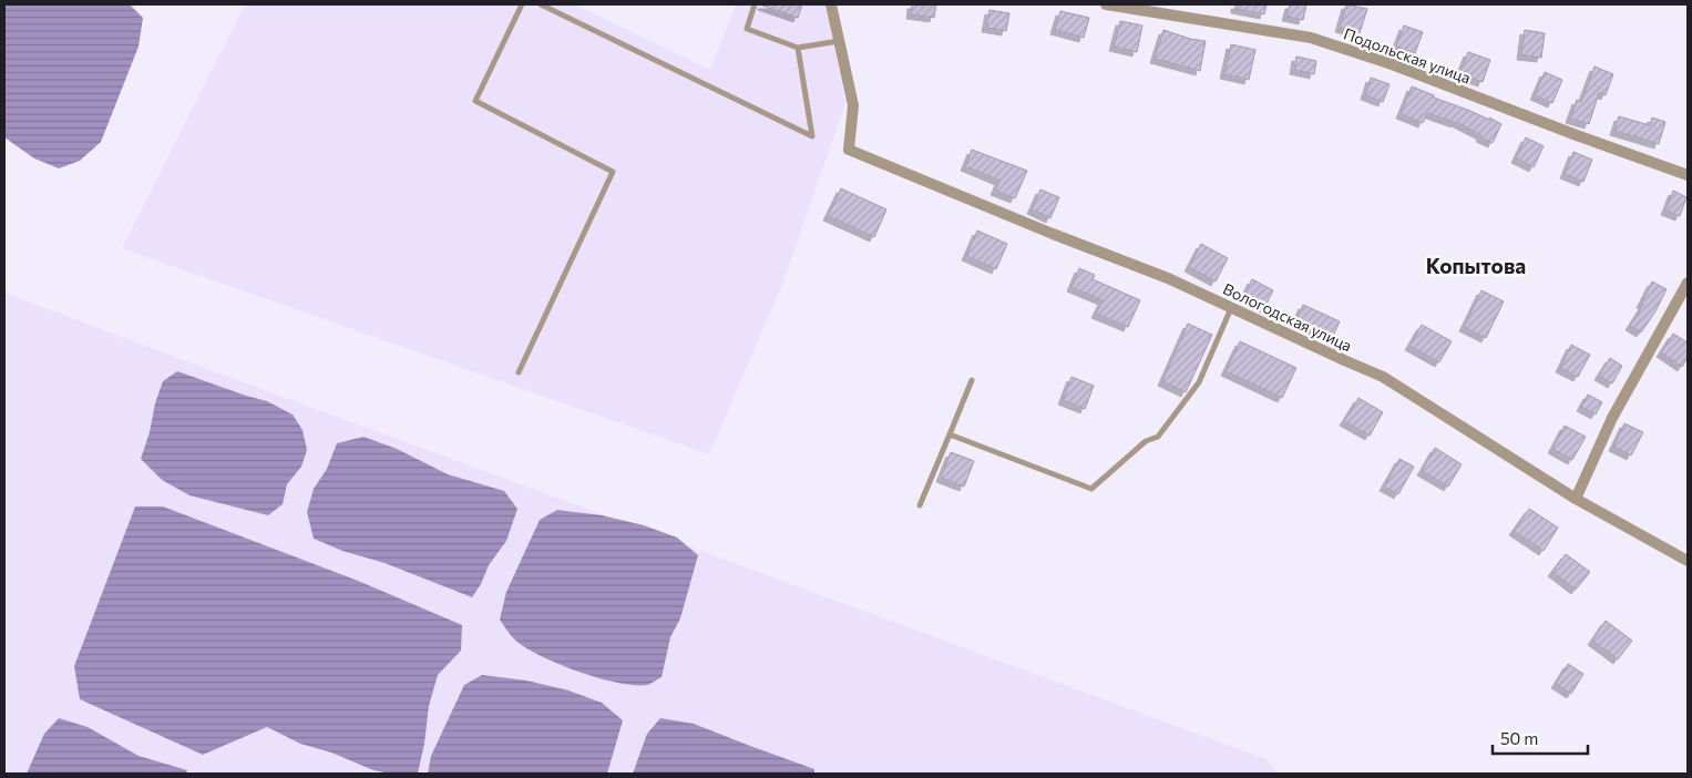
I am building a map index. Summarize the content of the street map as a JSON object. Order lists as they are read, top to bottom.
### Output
{
  "streets": {
    "street": ["Подольская улица", "Вологодская улица"]
  },
  "districts": ["Копытова"],
  "scale_bar": "50 m"
}
